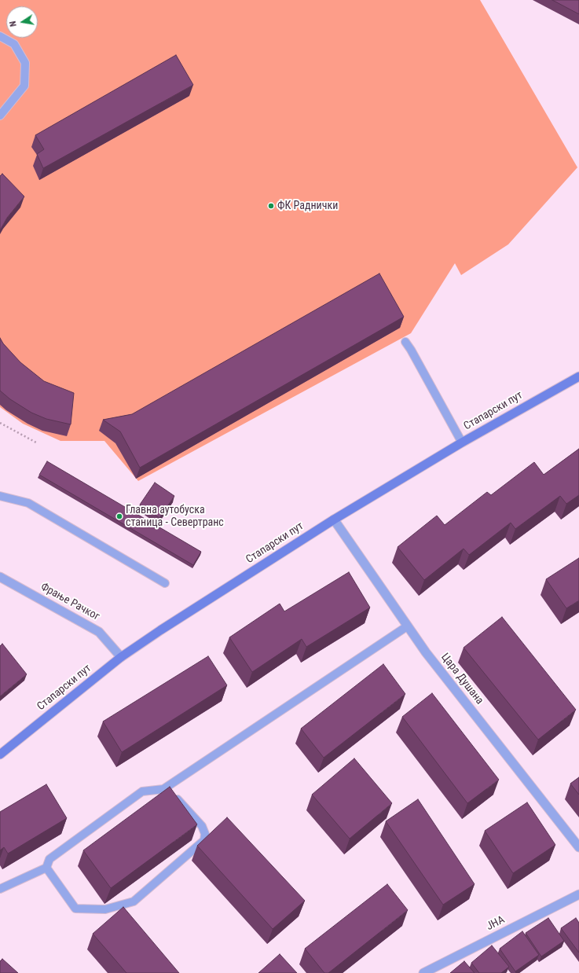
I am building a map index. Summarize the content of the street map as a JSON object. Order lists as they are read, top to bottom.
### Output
{
  "streets": {
    "main road": ["Стапарски пут"],
    "street": ["Фрање Рачког", "Цара Душана", "ЈНА"]
  },
  "crossings": [
    ["Стапарски пут", "Фрање Рачког"],
    ["Стапарски пут", "Цара Душана"]
  ],
  "places": ["ФК Раднички", "Главна аутобуска станица - Севертранс"],
  "north": "left"
}
